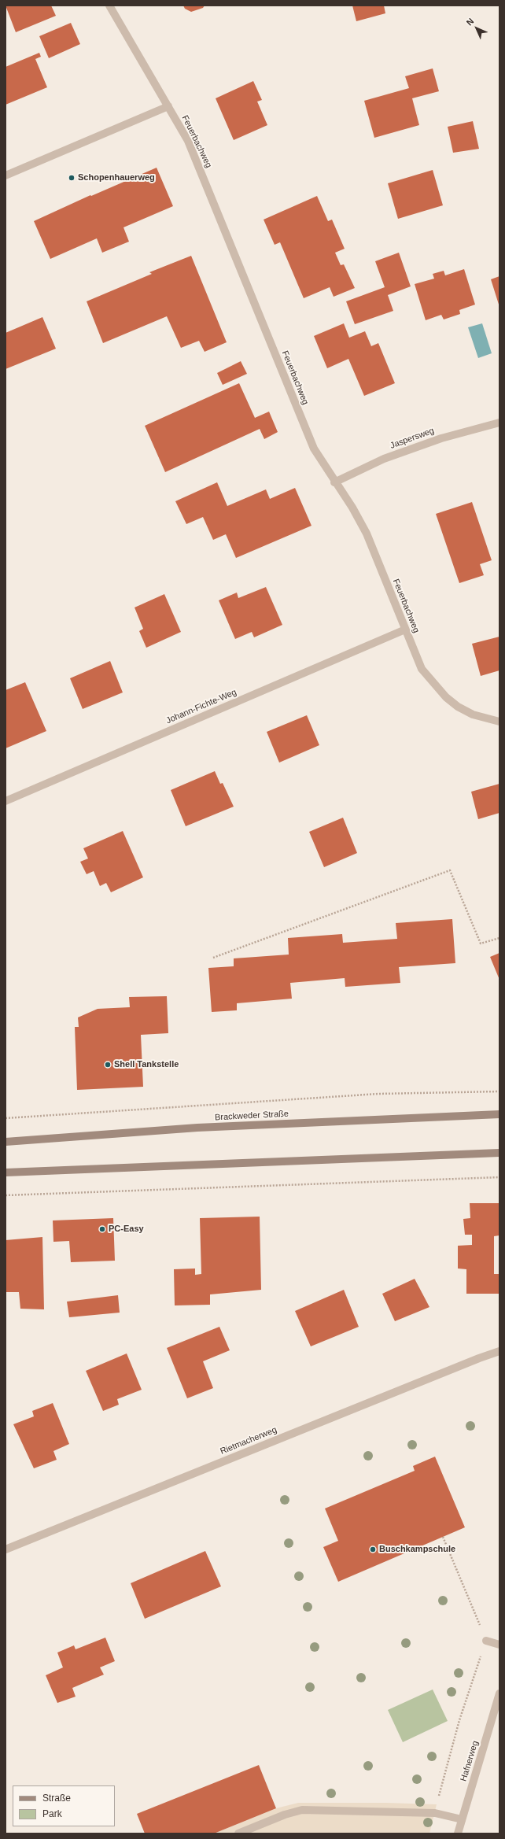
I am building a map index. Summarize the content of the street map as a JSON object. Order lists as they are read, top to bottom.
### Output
{
  "streets": {
    "main road": ["Brackweder Straße"],
    "street": [
      "Feuerbachweg",
      "Jaspersweg",
      "Johann-Fichte-Weg",
      "Rietmacherweg",
      "Hafnerweg"
    ]
  },
  "crossings": [
    ["Feuerbachweg", "Jaspersweg"],
    ["Feuerbachweg", "Johann-Fichte-Weg"]
  ],
  "places": [
    "Schopenhauerweg",
    "Shell Tankstelle",
    "PC-Easy",
    "Buschkampschule"
  ],
  "legend": ["Straße", "Park"],
  "north": "top left"
}
